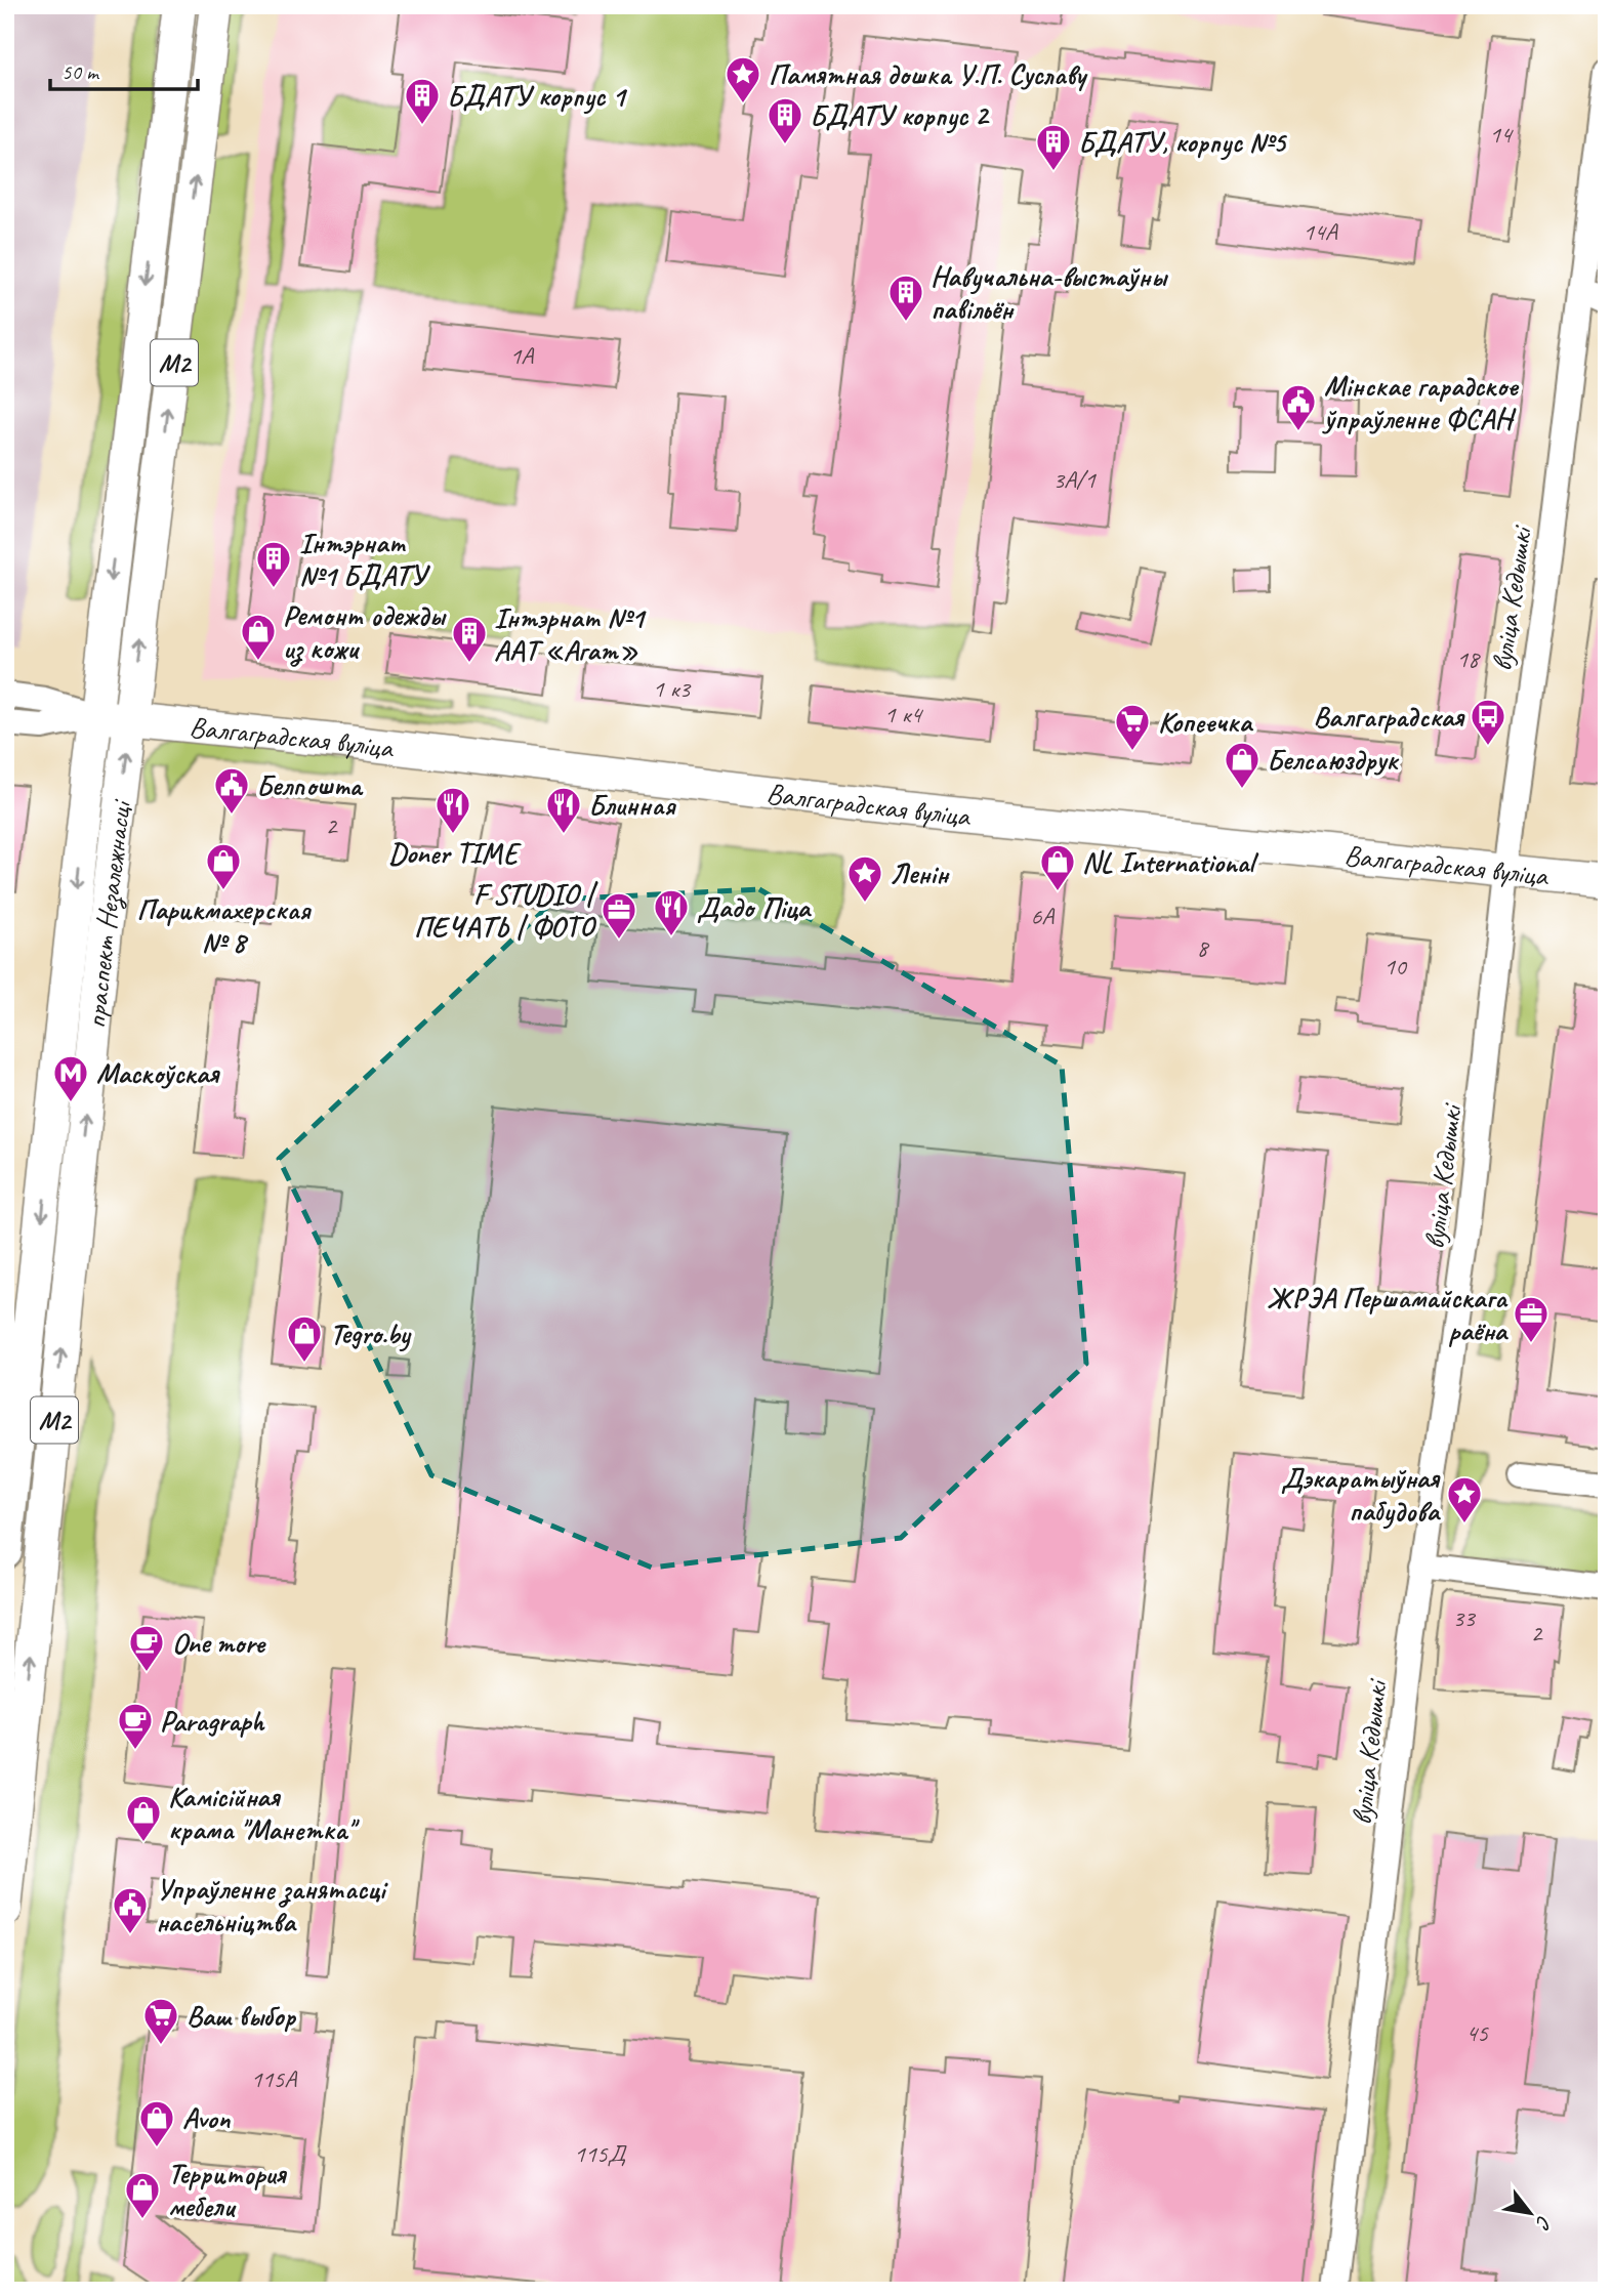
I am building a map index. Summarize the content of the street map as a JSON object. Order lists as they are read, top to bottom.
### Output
{
  "streets": {
    "main road": ["М2", "Валгаградская вуліца", "праспект Незалежнасці"],
    "street": ["вуліца Кедышкі"]
  },
  "crossings": [
    ["вуліца Кедышкі", "Валгаградская вуліца"],
    ["Валгаградская вуліца", "праспект Незалежнасці"]
  ],
  "places": {
    "place": ["Памятная дошка У.П. Суславу", "Ленін", "Дэкаратыўная пабудова"],
    "building": [
      "БДАТУ корпус 1",
      "БДАТУ корпус 2",
      "БДАТУ, корпус №5",
      "Навучальна-выстаўны павільён",
      "Інтэрнат №1 БДАТУ",
      "Інтэрнат №1 ААТ «Агат»"
    ],
    "public building": ["Мінскае гарадское ўпраўленне ФСАН", "Белпошта", "Упраўленне занятасці насельніцтва"],
    "shop": [
      "Ремонт одежды из кожи",
      "Белсаюздрук",
      "Парикмахерская № 8",
      "NL International",
      "Tegro.by",
      "Камісійная крама \"Манетка\"",
      "Avon",
      "Территория мебели"
    ],
    "bus stop": ["Валгаградская"],
    "supermarket": ["Копеечка", "Ваш выбор"],
    "restaurant": ["Doner TIME", "Блинная", "Дадо Піца"],
    "office": ["F STUDIO | ПЕЧАТЬ | ФОТО", "ЖРЭА Першамайскага раёна"],
    "metro station": ["Маскоўская"],
    "cafe": ["One more", "Paragraph"]
  },
  "house_numbers": [
    "14",
    "14А",
    "1А",
    "3А/1",
    "18",
    "1 к3",
    "1 к4",
    "2",
    "6А",
    "8",
    "10",
    "33",
    "2",
    "45",
    "115А",
    "115Д"
  ],
  "scale_bar": "50 m",
  "north": "bottom right"
}
